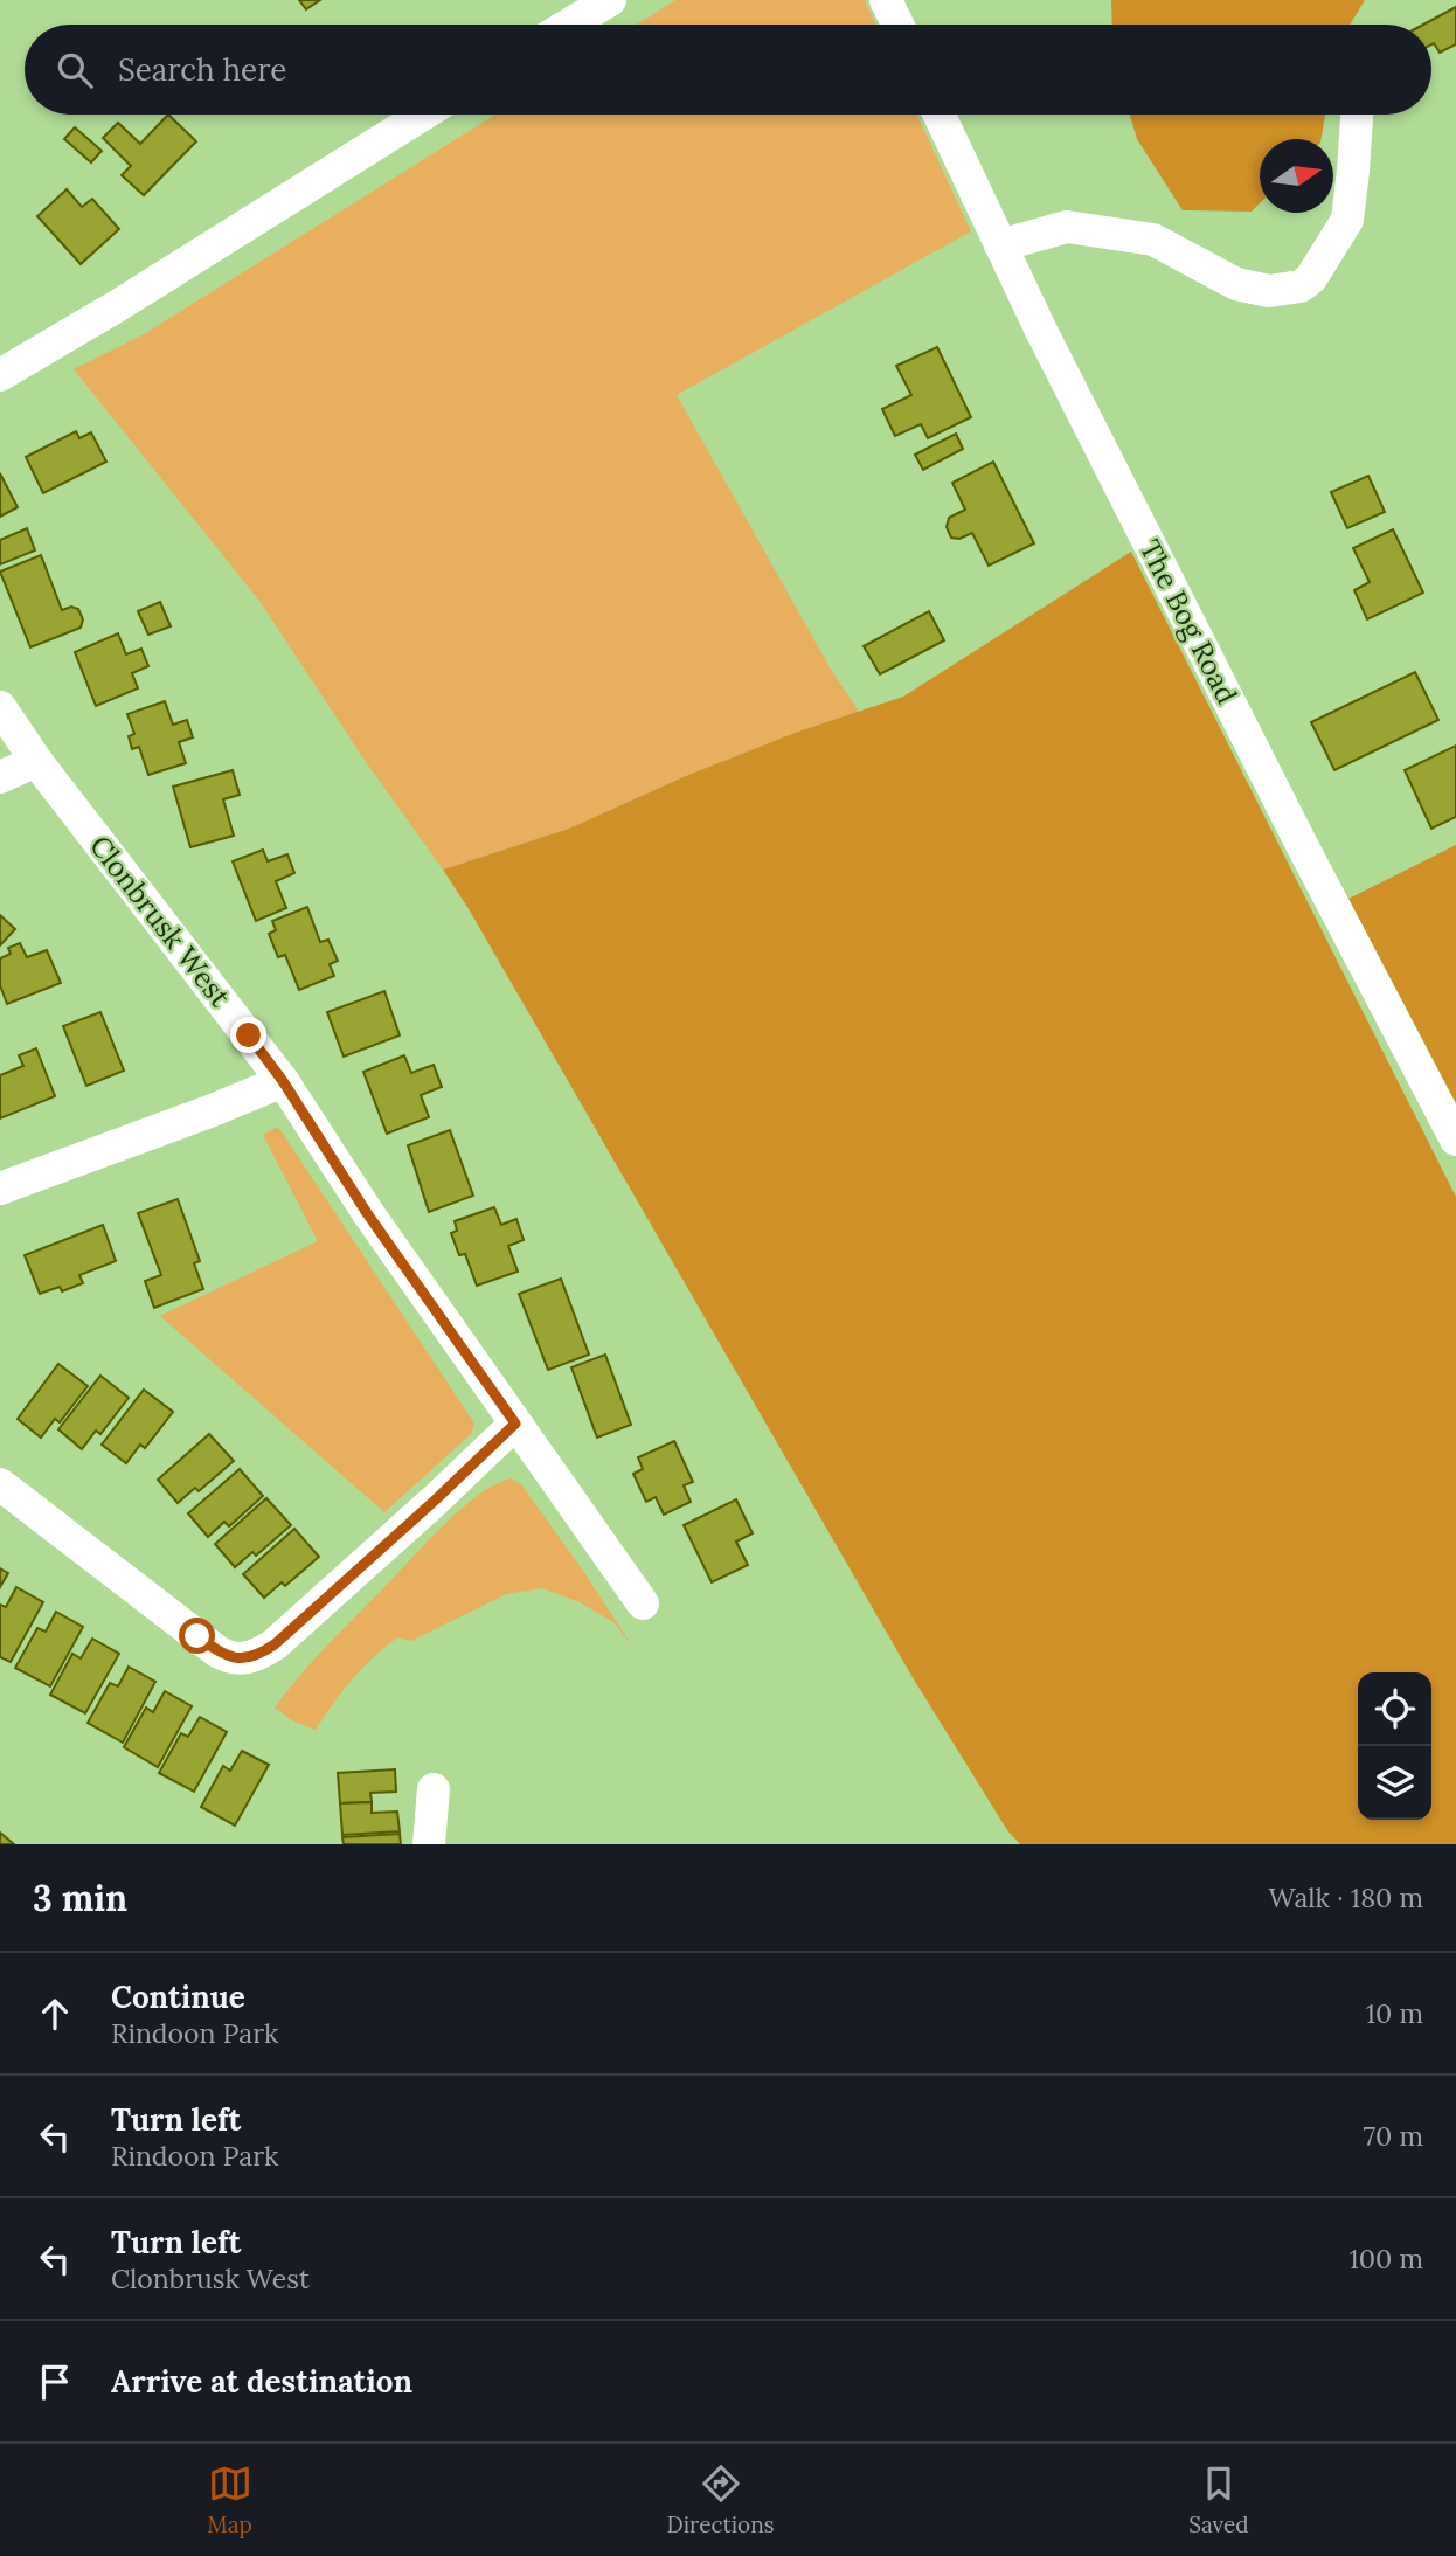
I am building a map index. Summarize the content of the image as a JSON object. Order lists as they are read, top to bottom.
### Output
{
  "streets": {
    "street": ["The Bog Road", "Clonbrusk West"]
  },
  "north": "right",
  "page": {
    "search": "Search here",
    "heading": ["3 min", "Walk · 180 m"],
    "list": [
      ["Continue", "Rindoon Park", "10 m"],
      ["Turn left", "Rindoon Park", "70 m"],
      ["Turn left", "Clonbrusk West", "100 m"],
      "Arrive at destination"
    ],
    "nav": ["Map", "Directions", "Saved"]
  }
}
